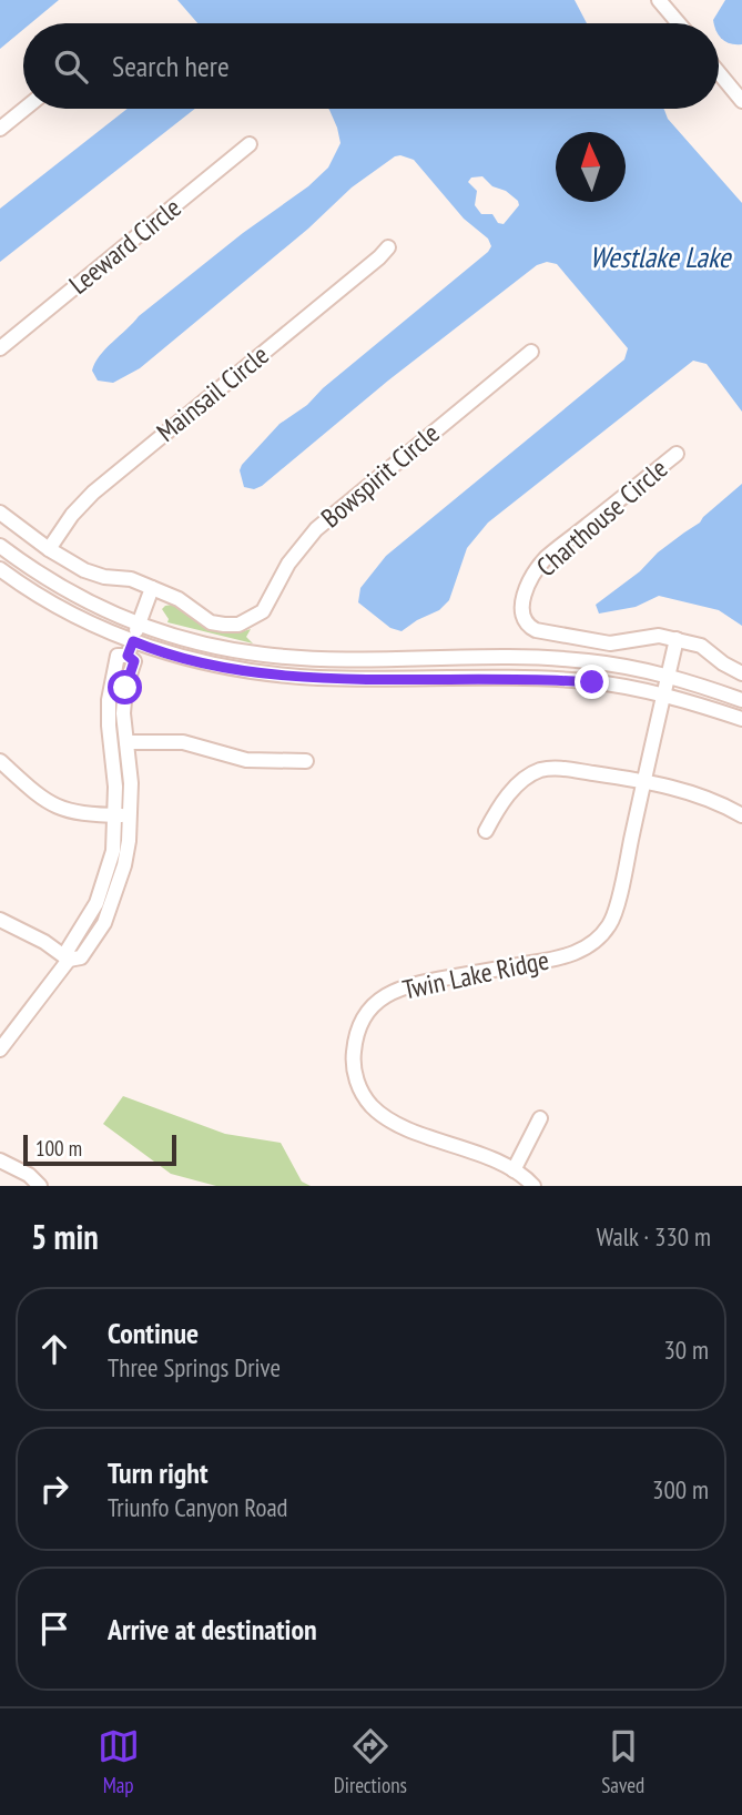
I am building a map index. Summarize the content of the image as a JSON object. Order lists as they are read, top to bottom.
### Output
{
  "streets": {
    "street": [
      "Leeward Circle",
      "Mainsail Circle",
      "Bowspirit Circle",
      "Charthouse Circle",
      "Twin Lake Ridge"
    ]
  },
  "crossings": [
    ["Charthouse Circle", "Twin Lake Ridge"]
  ],
  "water": ["Westlake Lake"],
  "scale_bar": "100 m",
  "north": "top",
  "page": {
    "search": "Search here",
    "scale": "100 m",
    "heading": ["5 min", "Walk · 330 m"],
    "list": [
      ["Continue", "Three Springs Drive", "30 m"],
      ["Turn right", "Triunfo Canyon Road", "300 m"],
      "Arrive at destination"
    ],
    "nav": ["Map", "Directions", "Saved"]
  }
}
